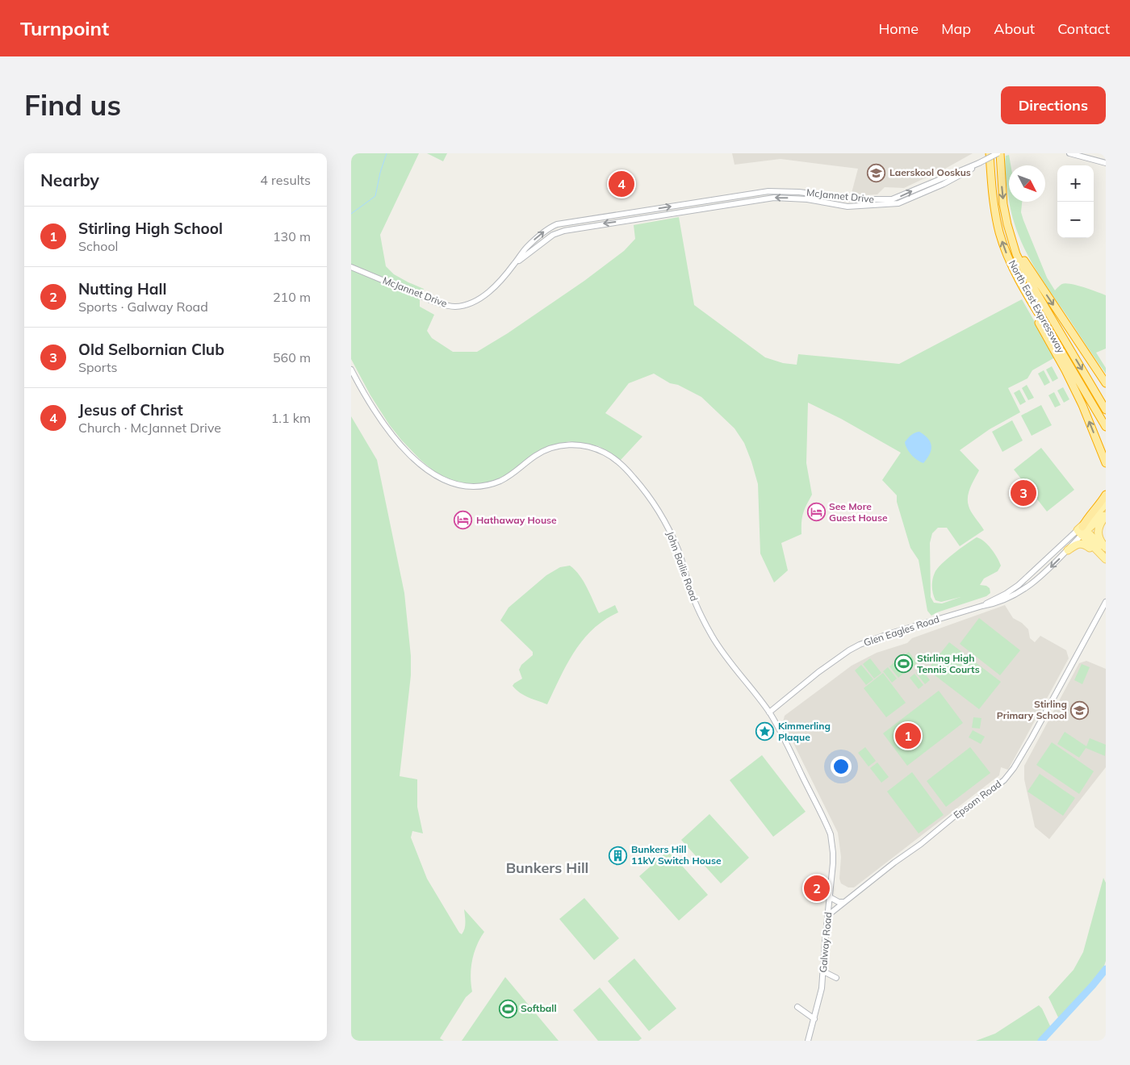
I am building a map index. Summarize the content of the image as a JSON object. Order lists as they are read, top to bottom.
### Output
{
  "streets": {
    "highway": ["North East Expressway"],
    "street": [
      "McJannet Drive",
      "John Bailie Road",
      "Glen Eagles Road",
      "Epsom Road",
      "Galway Road"
    ]
  },
  "crossings": [
    ["John Bailie Road", "Glen Eagles Road"],
    ["John Bailie Road", "Galway Road"],
    ["Glen Eagles Road", "Galway Road"],
    ["Epsom Road", "Galway Road"]
  ],
  "districts": ["Bunkers Hill"],
  "places": {
    "school or university": ["Laerskool Ooskus", "Stirling Primary School"],
    "hotel": ["See More Guest House", "Hathaway House"],
    "sports": ["Stirling High Tennis Courts", "Softball"],
    "place": ["Kimmerling Plaque"],
    "building": ["Bunkers Hill 11kV Switch House"]
  },
  "north": "bottom right",
  "page": {
    "header": "Turnpoint",
    "nav": [
      "Home",
      "Map",
      "About",
      "Contact"
    ],
    "buttons": "Directions",
    "title": "Find us",
    "heading": ["Nearby", "4 results"],
    "map_buttons": ["+", "−"],
    "pins": [
      "4",
      "3",
      "1",
      "2"
    ],
    "list": [
      {
        "mark": "1",
        "name": "Stirling High School",
        "note": "School",
        "value": "130 m"
      },
      {
        "mark": "2",
        "name": "Nutting Hall",
        "note": "Sports · Galway Road",
        "value": "210 m"
      },
      {
        "mark": "3",
        "name": "Old Selbornian Club",
        "note": "Sports",
        "value": "560 m"
      },
      {
        "mark": "4",
        "name": "Jesus of Christ",
        "note": "Church · McJannet Drive",
        "value": "1.1 km"
      }
    ]
  }
}
